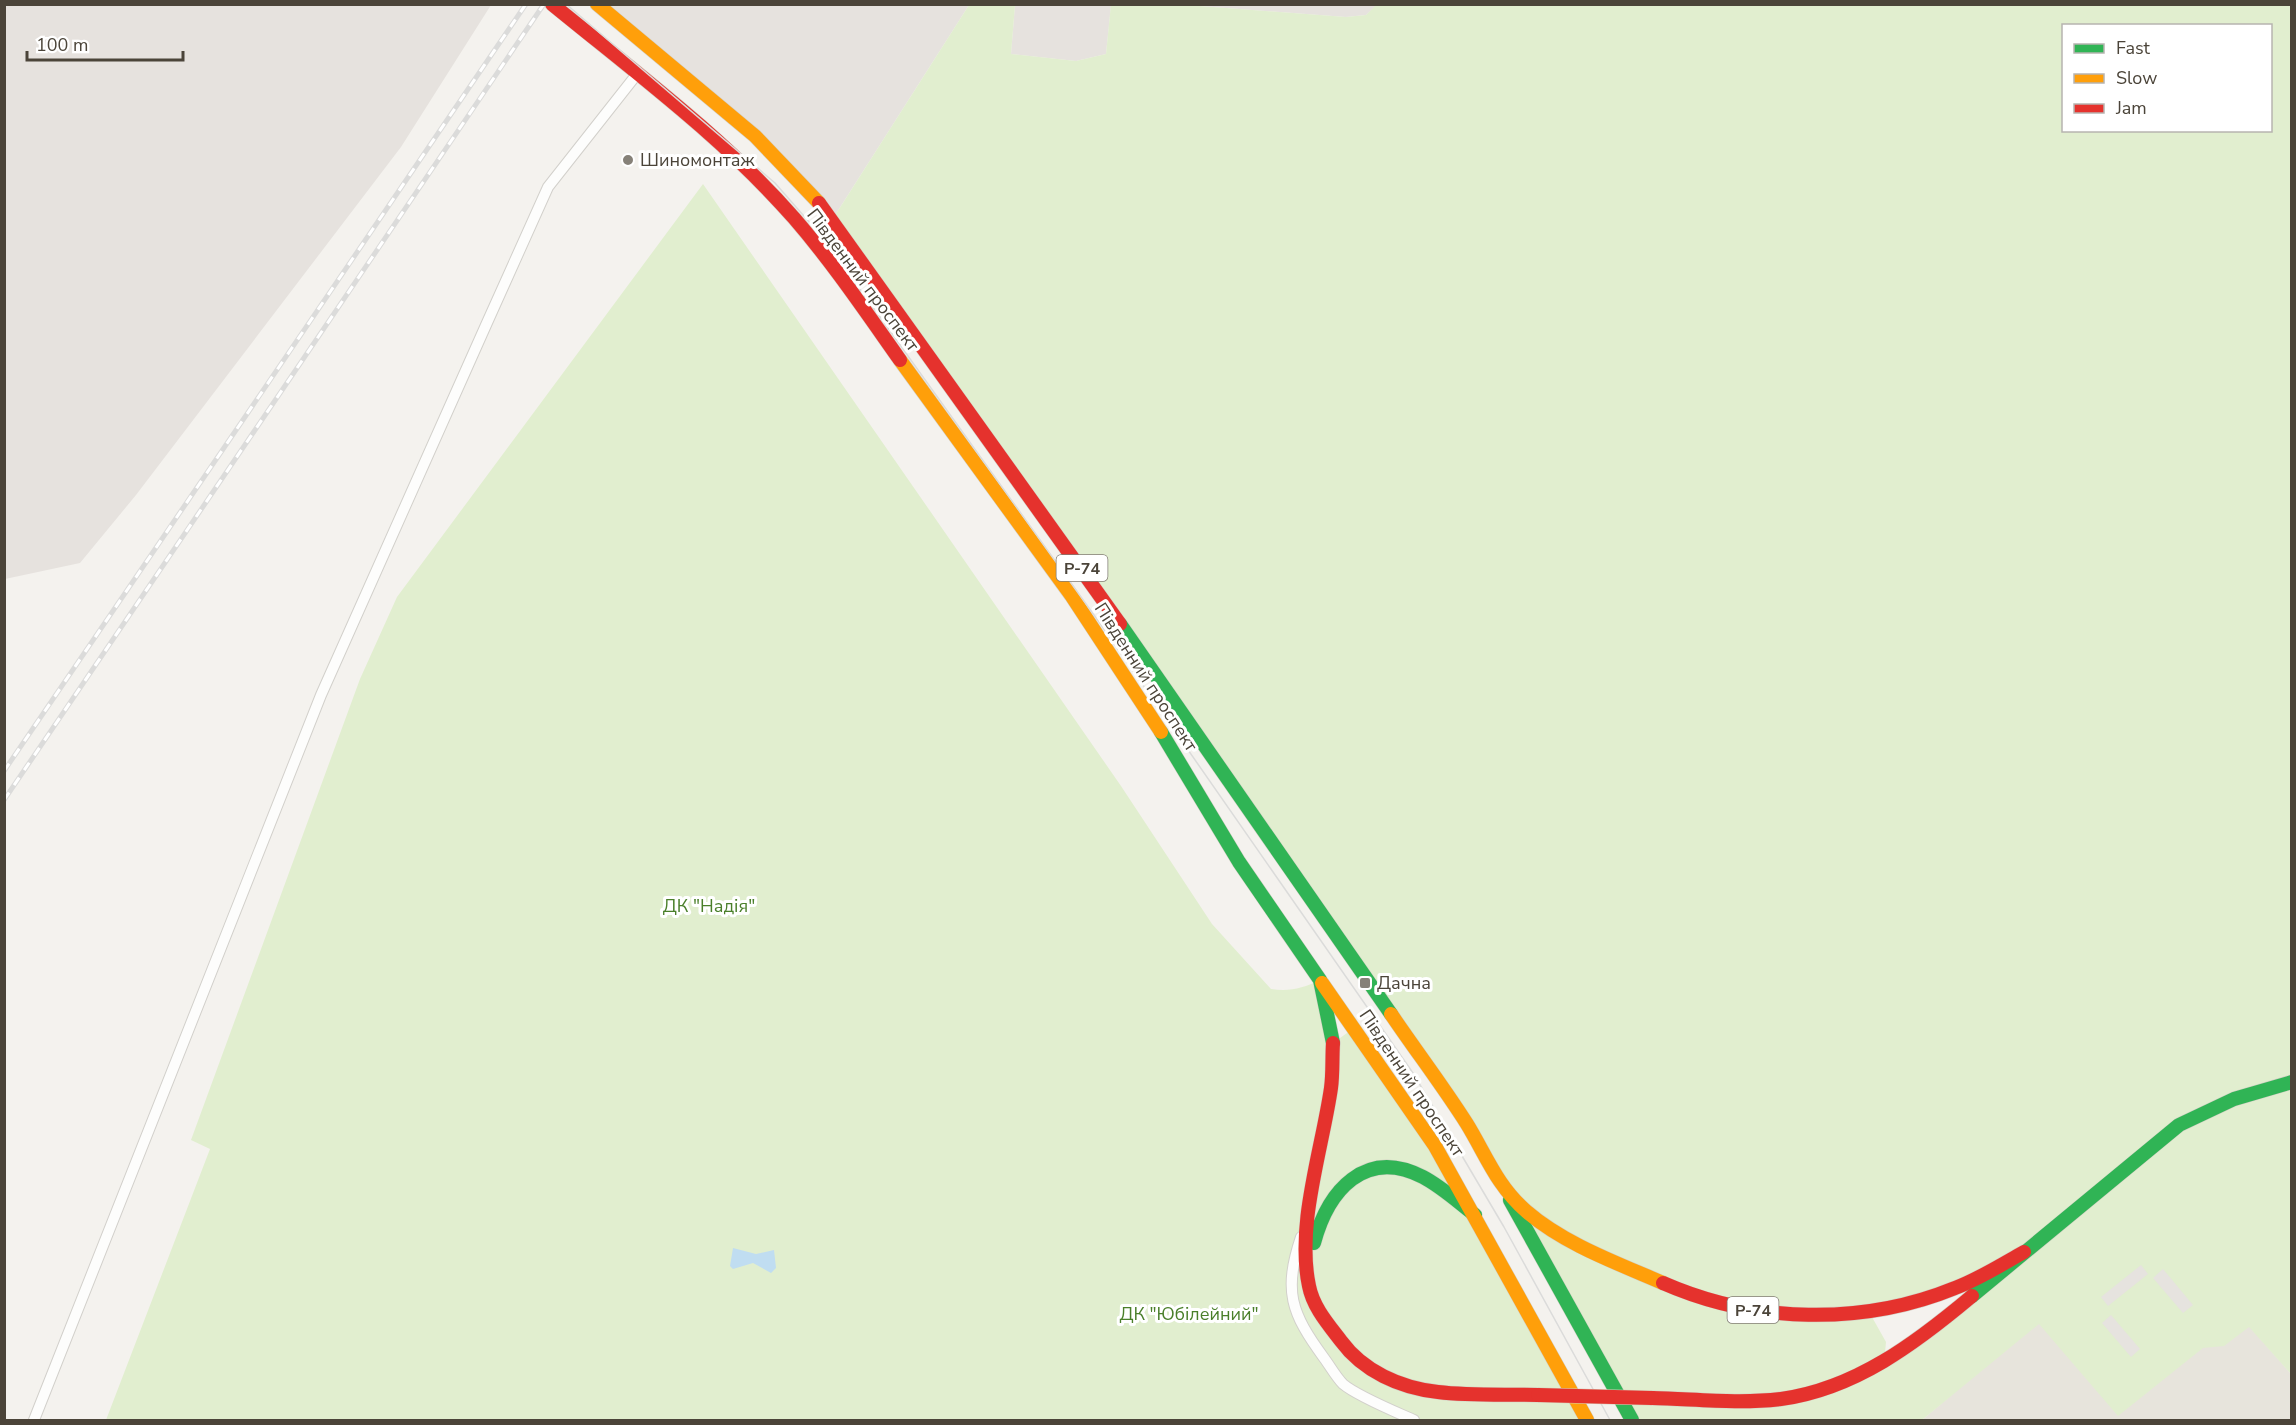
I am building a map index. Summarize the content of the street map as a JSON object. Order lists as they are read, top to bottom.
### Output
{
  "streets": {
    "main road": ["Південний проспект", "Р-74"]
  },
  "crossings": [
    ["Південний проспект", "Р-74"]
  ],
  "parks": ["ДК \"Надія\"", "ДК \"Юбілейний\""],
  "places": {
    "other": ["Шиномонтаж"],
    "transit": ["Дачна"]
  },
  "legend": ["Fast", "Slow", "Jam"],
  "scale_bar": "100 m"
}
